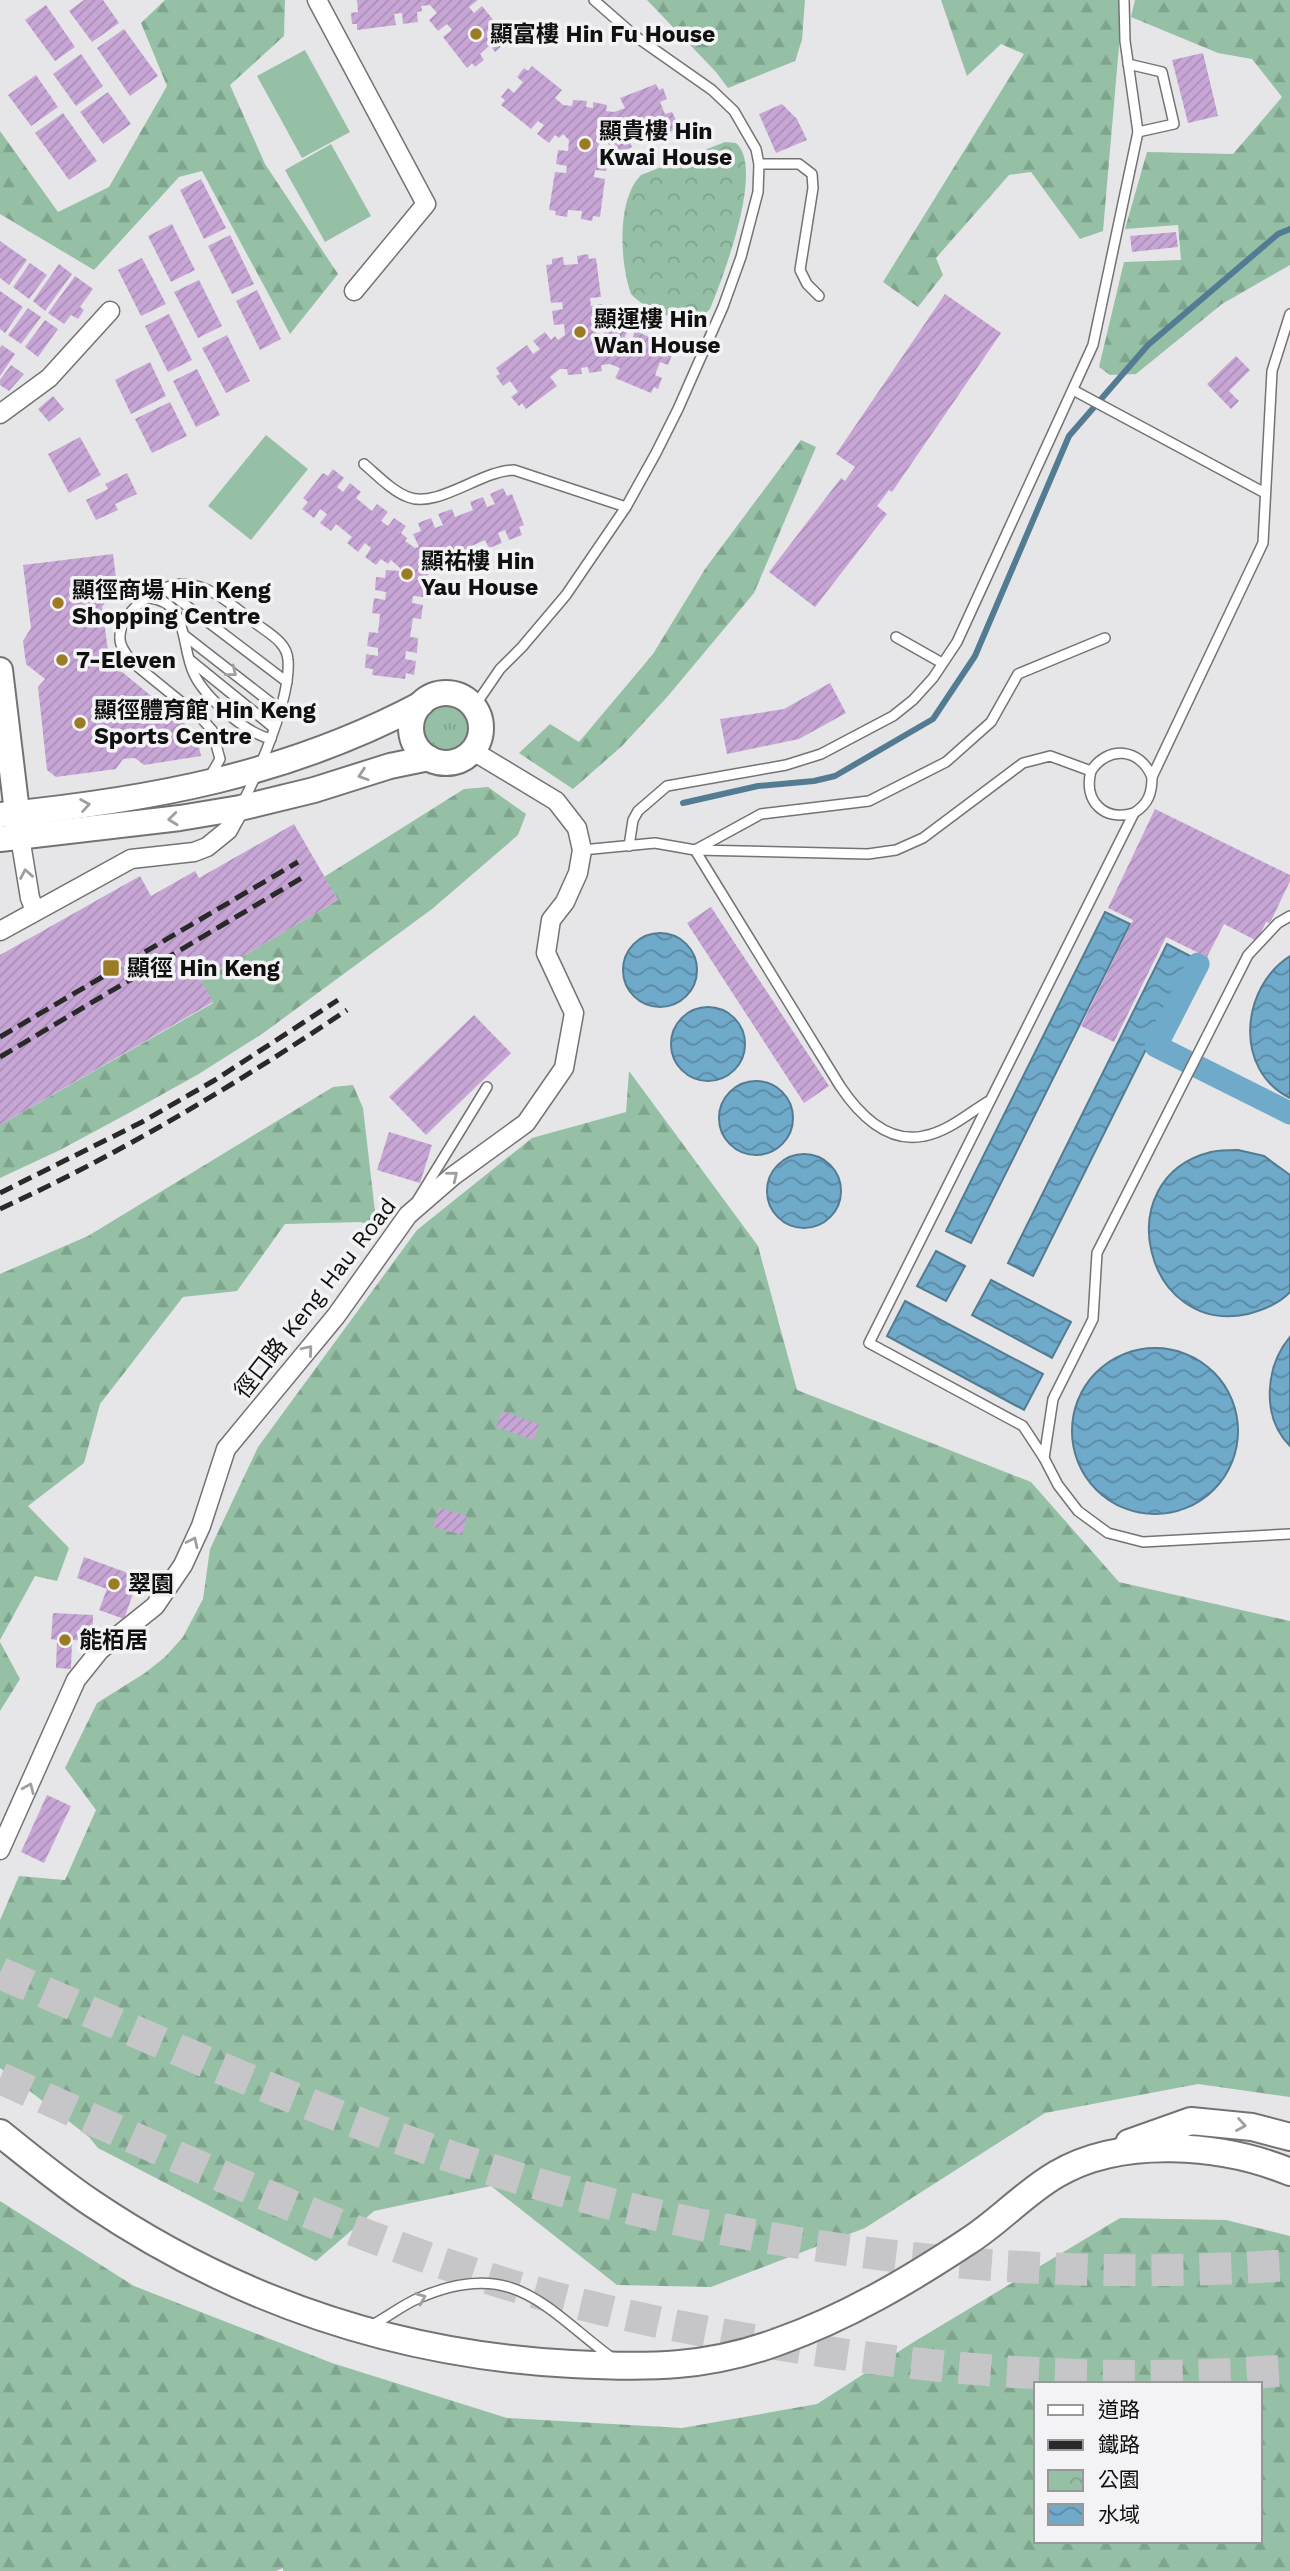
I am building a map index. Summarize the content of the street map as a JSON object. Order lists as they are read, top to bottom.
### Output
{
  "streets": {
    "street": ["徑口路 Keng Hau Road"]
  },
  "one_way": ["徑口路 Keng Hau Road"],
  "places": {
    "other": [
      "顯富樓 Hin Fu House",
      "顯貴樓 Hin Kwai House",
      "顯運樓 Hin Wan House",
      "顯祐樓 Hin Yau House",
      "顯徑商場 Hin Keng Shopping Centre",
      "7-Eleven",
      "顯徑體育館 Hin Keng Sports Centre",
      "翠園",
      "能栢居"
    ],
    "transit": ["顯徑 Hin Keng"]
  },
  "legend": [
    "道路",
    "鐵路",
    "公園",
    "水域"
  ]
}
